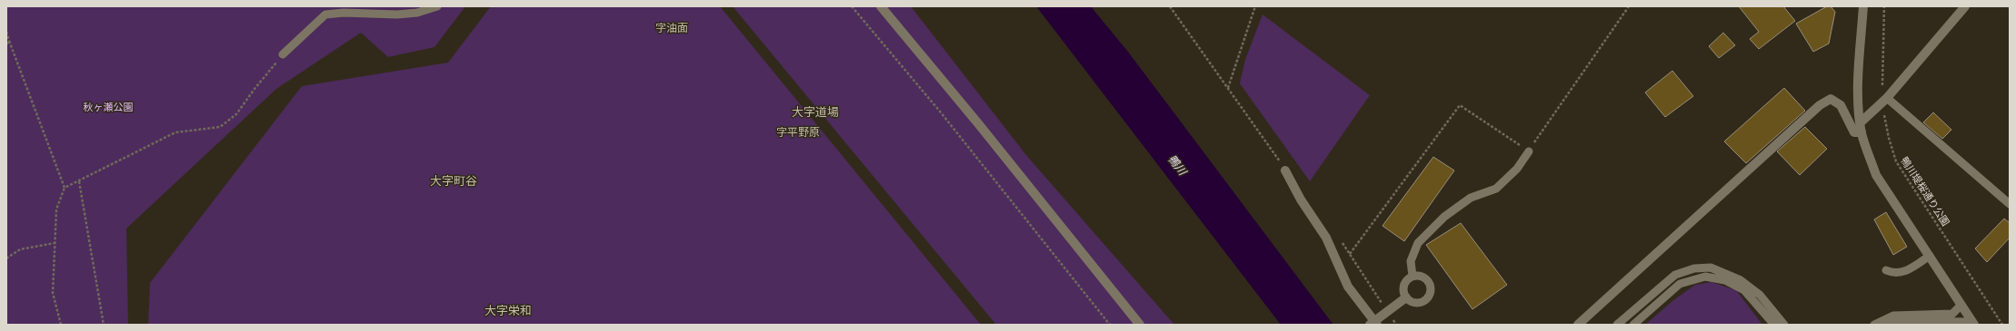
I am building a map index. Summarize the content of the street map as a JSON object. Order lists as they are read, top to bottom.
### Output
{
  "streets": {
    "path": ["鴨川堤桜通り公園"]
  },
  "districts": [
    "字油面",
    "大字道場",
    "字平野原",
    "大字町谷",
    "大字栄和"
  ],
  "water": ["鴨川"],
  "parks": ["秋ヶ瀬公園"]
}
